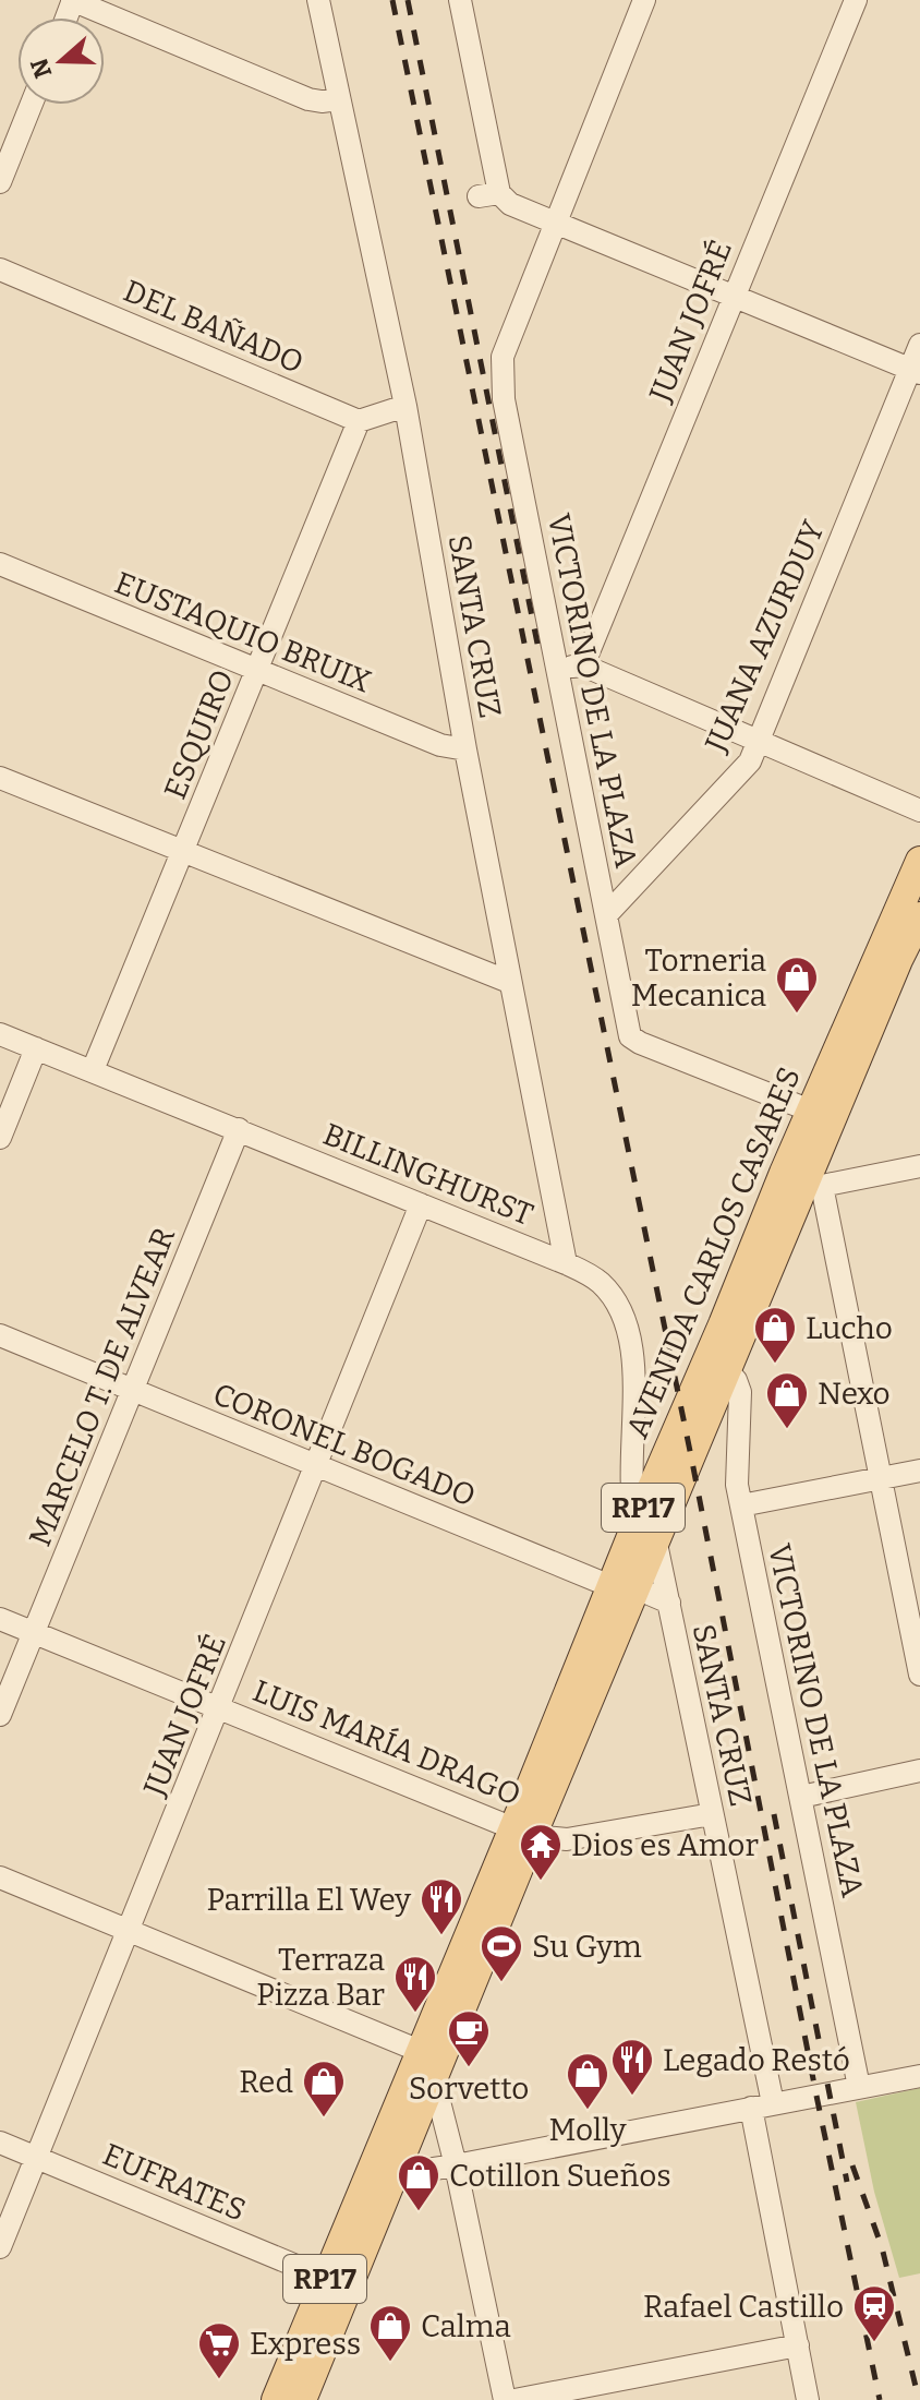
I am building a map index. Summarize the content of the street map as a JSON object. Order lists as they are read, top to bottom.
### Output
{
  "streets": {
    "main road": ["AVENIDA CARLOS CASARES", "RP17"],
    "street": [
      "JUAN JOFRÉ",
      "DEL BAÑADO",
      "SANTA CRUZ",
      "EUSTAQUIO BRUIX",
      "JUANA AZURDUY",
      "VICTORINO DE LA PLAZA",
      "ESQUIRO",
      "BILLINGHURST",
      "MARCELO T. DE ALVEAR",
      "CORONEL BOGADO",
      "LUIS MARÍA DRAGO",
      "EUFRATES"
    ]
  },
  "crossings": [
    ["JUAN JOFRÉ", "BILLINGHURST"],
    ["JUAN JOFRÉ", "CORONEL BOGADO"],
    ["JUAN JOFRÉ", "LUIS MARÍA DRAGO"],
    ["JUAN JOFRÉ", "EUFRATES"],
    ["DEL BAÑADO", "ESQUIRO"],
    ["SANTA CRUZ", "EUSTAQUIO BRUIX"],
    ["SANTA CRUZ", "BILLINGHURST"],
    ["SANTA CRUZ", "AVENIDA CARLOS CASARES"],
    ["SANTA CRUZ", "CORONEL BOGADO"],
    ["SANTA CRUZ", "LUIS MARÍA DRAGO"],
    ["EUSTAQUIO BRUIX", "ESQUIRO"],
    ["JUANA AZURDUY", "VICTORINO DE LA PLAZA"],
    ["VICTORINO DE LA PLAZA", "AVENIDA CARLOS CASARES"],
    ["ESQUIRO", "BILLINGHURST"],
    ["BILLINGHURST", "AVENIDA CARLOS CASARES"],
    ["BILLINGHURST", "MARCELO T. DE ALVEAR"],
    ["AVENIDA CARLOS CASARES", "CORONEL BOGADO"],
    ["AVENIDA CARLOS CASARES", "LUIS MARÍA DRAGO"],
    ["AVENIDA CARLOS CASARES", "EUFRATES"],
    ["MARCELO T. DE ALVEAR", "CORONEL BOGADO"],
    ["MARCELO T. DE ALVEAR", "LUIS MARÍA DRAGO"]
  ],
  "places": {
    "shop": [
      "Torneria Mecanica",
      "Lucho",
      "Nexo",
      "Molly",
      "Red",
      "Cotillon Sueños",
      "Calma"
    ],
    "temple": ["Dios es Amor"],
    "restaurant": ["Parrilla El Wey", "Terraza Pizza Bar", "Legado Restó"],
    "sports": ["Su Gym"],
    "cafe": ["Sorvetto"],
    "station": ["Rafael Castillo"],
    "supermarket": ["Express"]
  },
  "north": "left"
}
